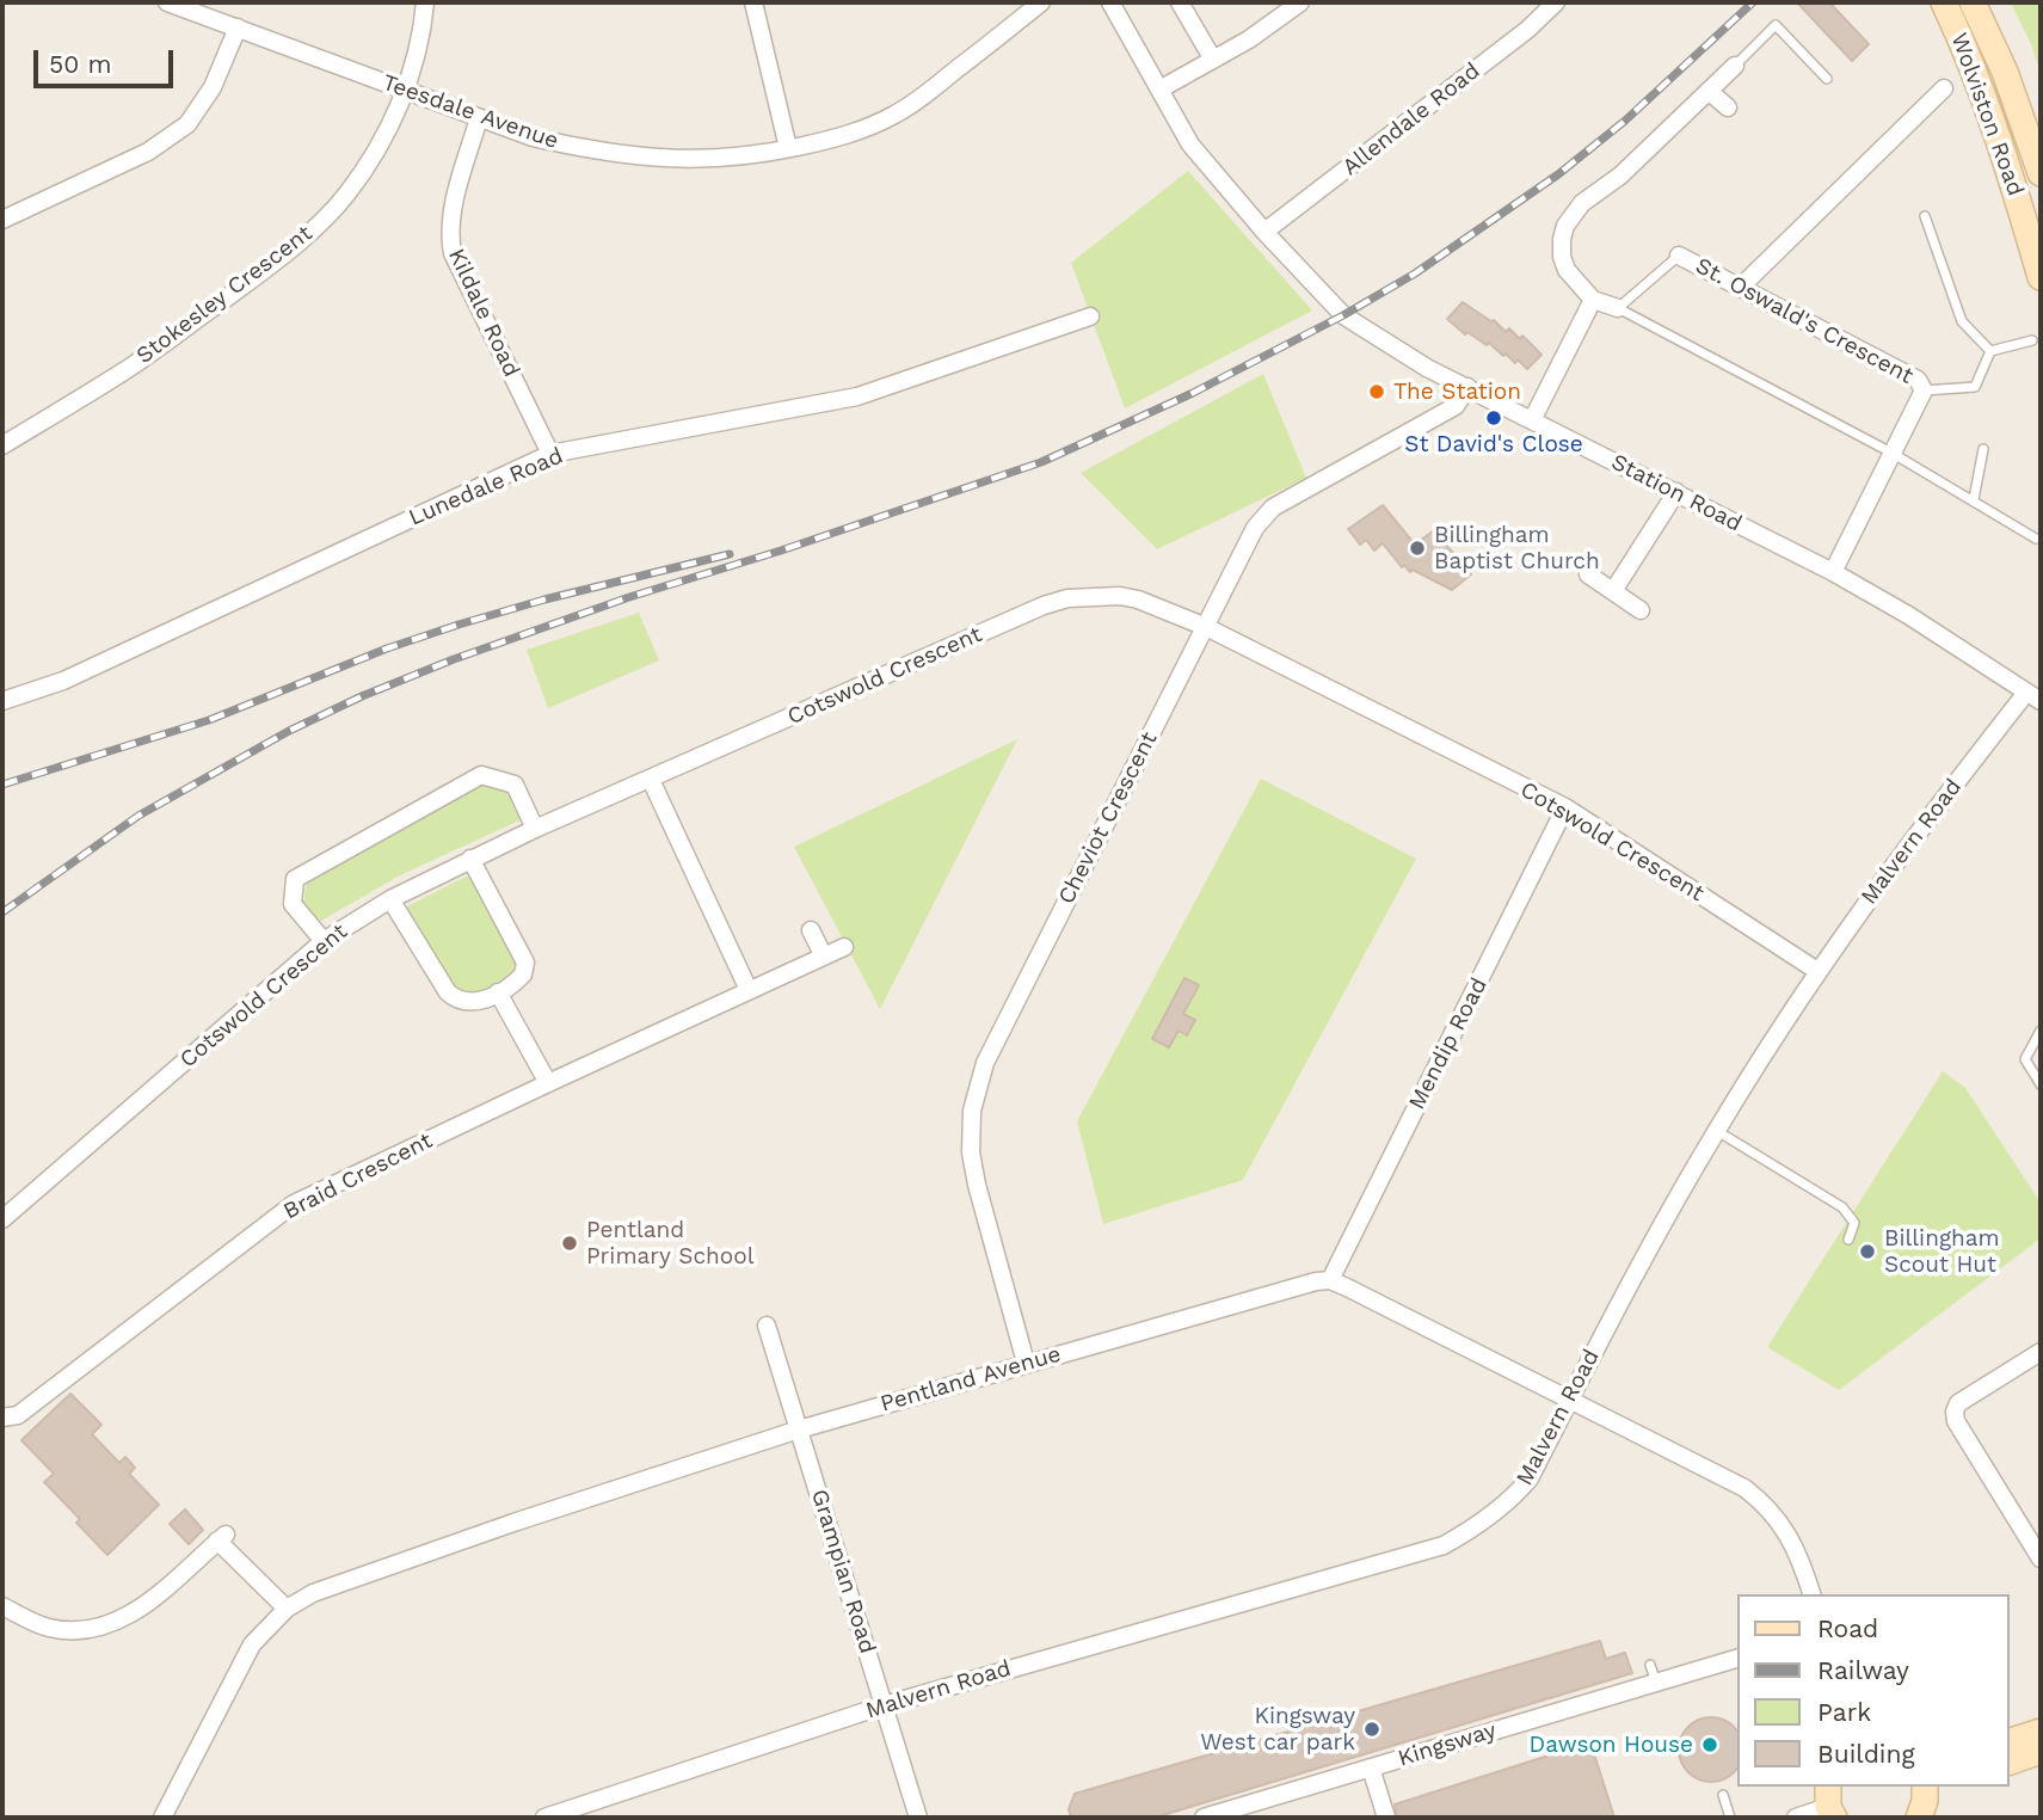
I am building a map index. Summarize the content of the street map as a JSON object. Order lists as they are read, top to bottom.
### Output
{
  "streets": {
    "street": [
      "Teesdale Avenue",
      "Wolviston Road",
      "Allendale Road",
      "Stokesley Crescent",
      "Kildale Road",
      "St. Oswald's Crescent",
      "Lunedale Road",
      "Station Road",
      "Cotswold Crescent",
      "Cheviot Crescent",
      "Malvern Road",
      "Mendip Road",
      "Braid Crescent",
      "Pentland Avenue",
      "Grampian Road",
      "Kingsway"
    ]
  },
  "crossings": [
    ["Teesdale Avenue", "Stokesley Crescent"],
    ["Teesdale Avenue", "Kildale Road"],
    ["Allendale Road", "Station Road"],
    ["Kildale Road", "Lunedale Road"],
    ["St. Oswald's Crescent", "Station Road"],
    ["Station Road", "Cheviot Crescent"],
    ["Station Road", "Malvern Road"],
    ["Cotswold Crescent", "Cheviot Crescent"],
    ["Cotswold Crescent", "Malvern Road"],
    ["Cotswold Crescent", "Mendip Road"],
    ["Cheviot Crescent", "Pentland Avenue"],
    ["Malvern Road", "Grampian Road"],
    ["Mendip Road", "Pentland Avenue"],
    ["Pentland Avenue", "Grampian Road"]
  ],
  "places": [
    "The Station",
    "St David's Close",
    "Billingham Baptist Church",
    "Pentland Primary School",
    "Billingham Scout Hut",
    "Kingsway West car park",
    "Dawson House"
  ],
  "legend": [
    "Road",
    "Railway",
    "Park",
    "Building"
  ],
  "scale_bar": "50 m"
}
